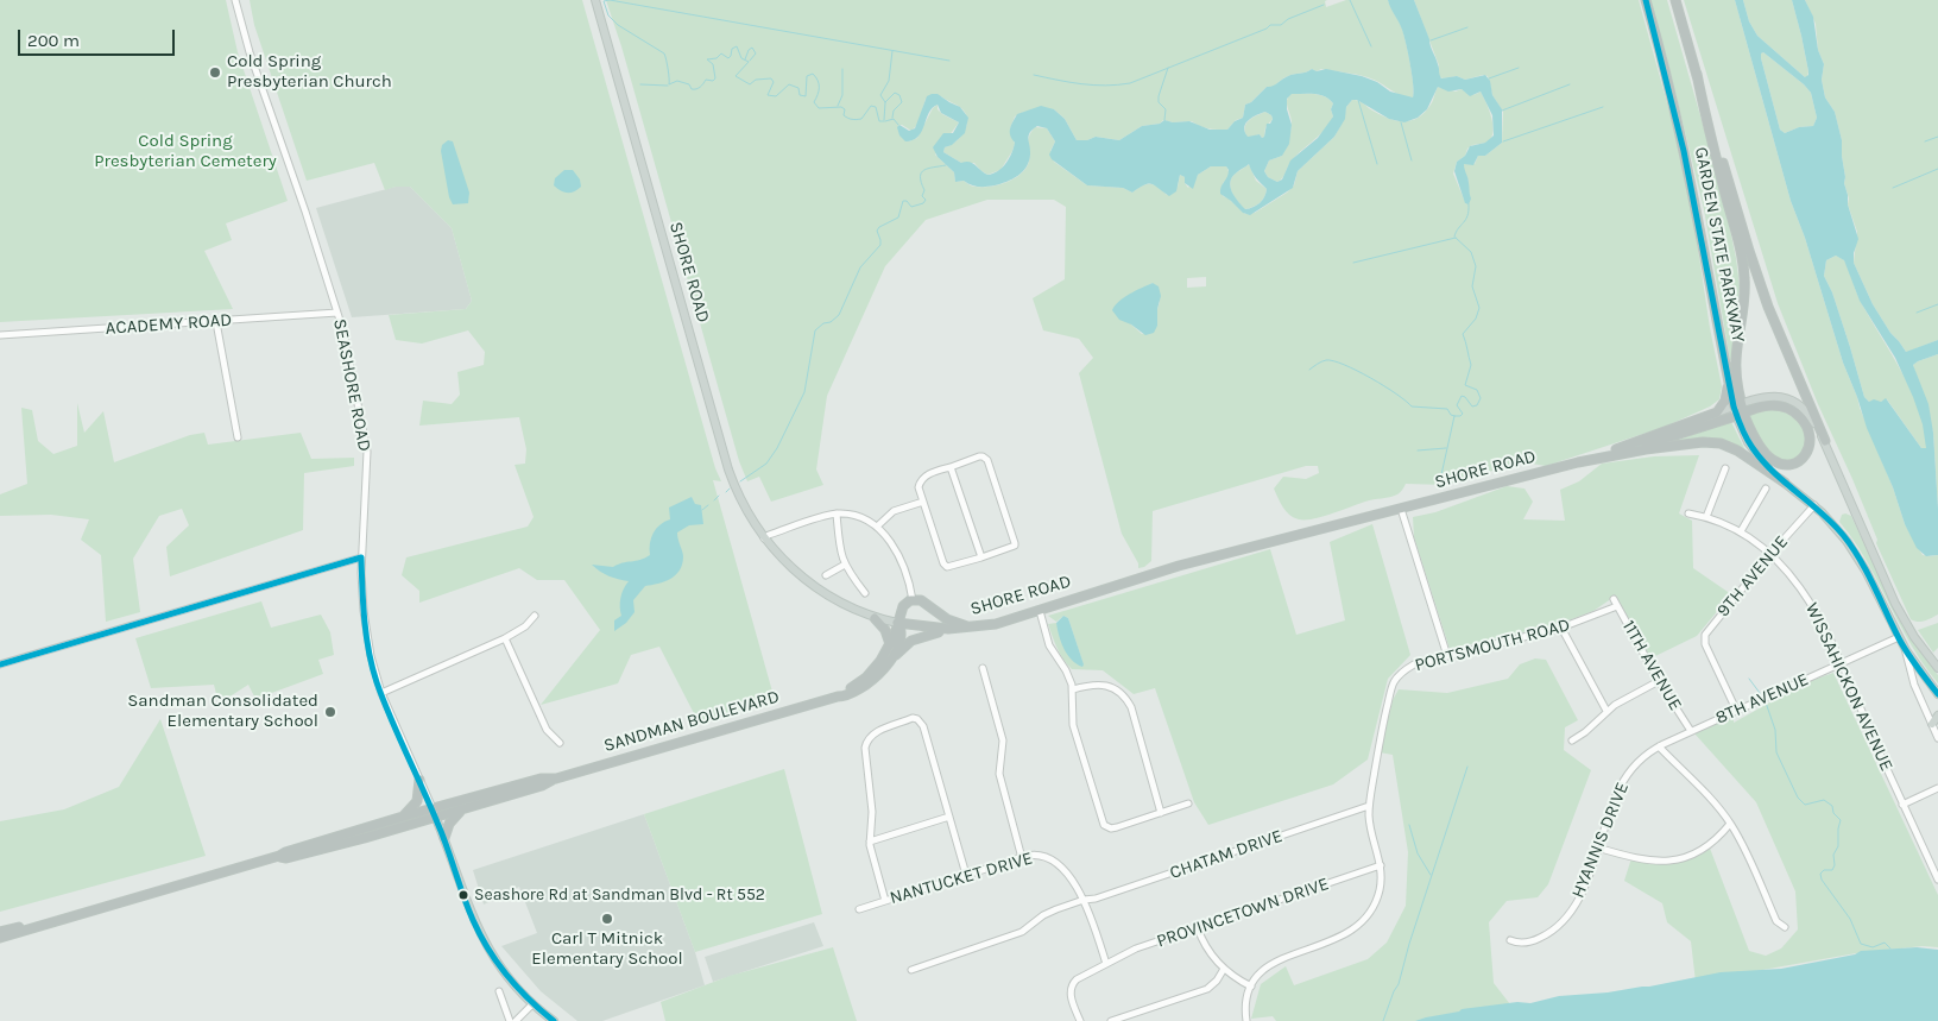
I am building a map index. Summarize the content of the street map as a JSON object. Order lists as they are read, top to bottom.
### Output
{
  "streets": {
    "highway": ["GARDEN STATE PARKWAY", "SHORE ROAD", "SANDMAN BOULEVARD"],
    "main road": ["SEASHORE ROAD"],
    "street": [
      "ACADEMY ROAD",
      "9TH AVENUE",
      "PORTSMOUTH ROAD",
      "11TH AVENUE",
      "WISSAHICKON AVENUE",
      "8TH AVENUE",
      "HYANNIS DRIVE",
      "CHATAM DRIVE",
      "NANTUCKET DRIVE",
      "PROVINCETOWN DRIVE"
    ]
  },
  "crossings": [
    ["GARDEN STATE PARKWAY", "SHORE ROAD"],
    ["GARDEN STATE PARKWAY", "9TH AVENUE"],
    ["GARDEN STATE PARKWAY", "8TH AVENUE"],
    ["SHORE ROAD", "SANDMAN BOULEVARD"],
    ["ACADEMY ROAD", "SEASHORE ROAD"],
    ["SEASHORE ROAD", "SANDMAN BOULEVARD"],
    ["9TH AVENUE", "WISSAHICKON AVENUE"],
    ["9TH AVENUE", "8TH AVENUE"],
    ["PORTSMOUTH ROAD", "11TH AVENUE"],
    ["PORTSMOUTH ROAD", "CHATAM DRIVE"],
    ["PORTSMOUTH ROAD", "PROVINCETOWN DRIVE"],
    ["11TH AVENUE", "8TH AVENUE"],
    ["11TH AVENUE", "HYANNIS DRIVE"],
    ["WISSAHICKON AVENUE", "8TH AVENUE"],
    ["8TH AVENUE", "HYANNIS DRIVE"],
    ["CHATAM DRIVE", "NANTUCKET DRIVE"],
    ["NANTUCKET DRIVE", "PROVINCETOWN DRIVE"]
  ],
  "parks": ["Cold Spring Presbyterian Cemetery"],
  "places": [
    "Cold Spring Presbyterian Church",
    "Sandman Consolidated Elementary School",
    "Seashore Rd at Sandman Blvd - Rt 552",
    "Carl T Mitnick Elementary School"
  ],
  "scale_bar": "200 m"
}
